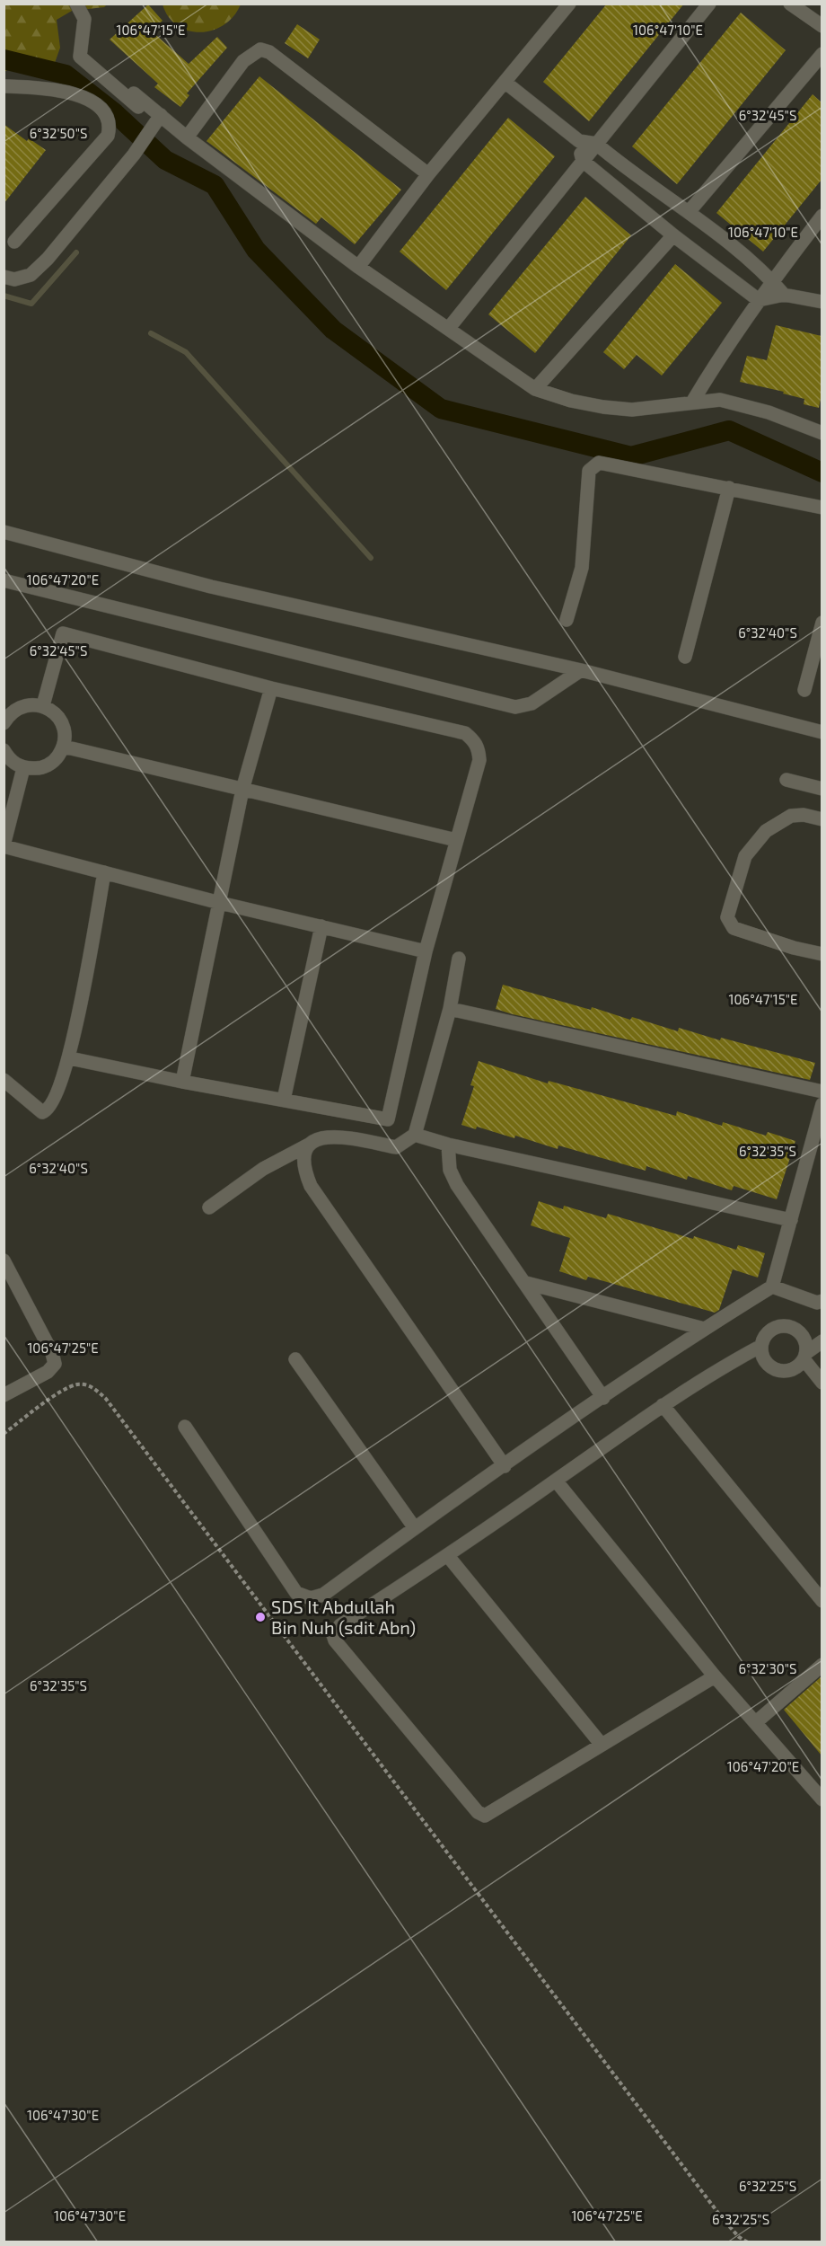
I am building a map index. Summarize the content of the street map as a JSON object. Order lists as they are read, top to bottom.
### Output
{
  "places": ["SDS It Abdullah Bin Nuh (sdit Abn)"],
  "coordinates": [
    "106°47'15\"E",
    "106°47'10\"E",
    "6°32'45\"S",
    "6°32'50\"S",
    "106°47'20\"E",
    "6°32'40\"S",
    "6°32'35\"S",
    "106°47'25\"E",
    "6°32'30\"S",
    "106°47'30\"E",
    "6°32'25\"S"
  ]
}
